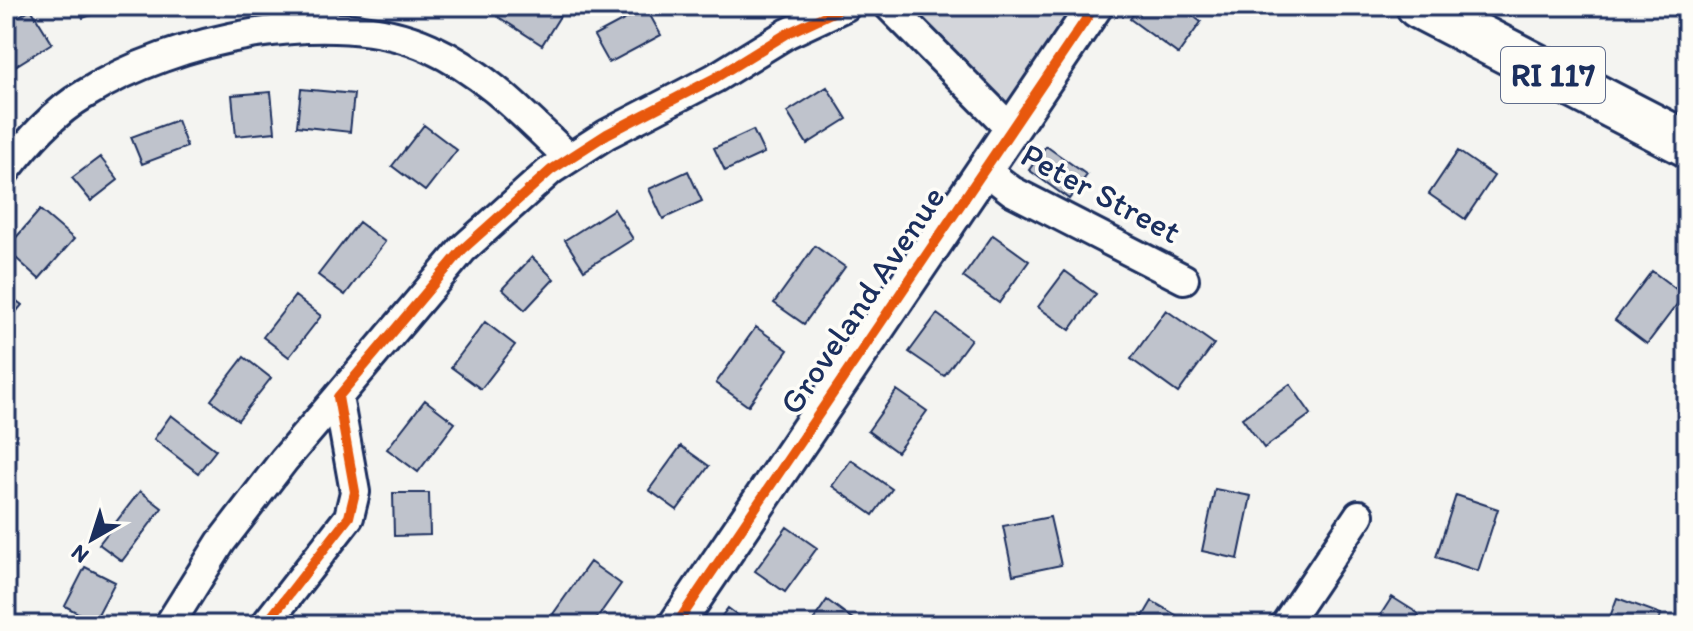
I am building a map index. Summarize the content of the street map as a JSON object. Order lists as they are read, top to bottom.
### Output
{
  "streets": {
    "main road": ["RI 117"],
    "street": ["Peter Street", "Groveland Avenue"]
  },
  "crossings": [
    ["Peter Street", "Groveland Avenue"]
  ],
  "north": "bottom left"
}
